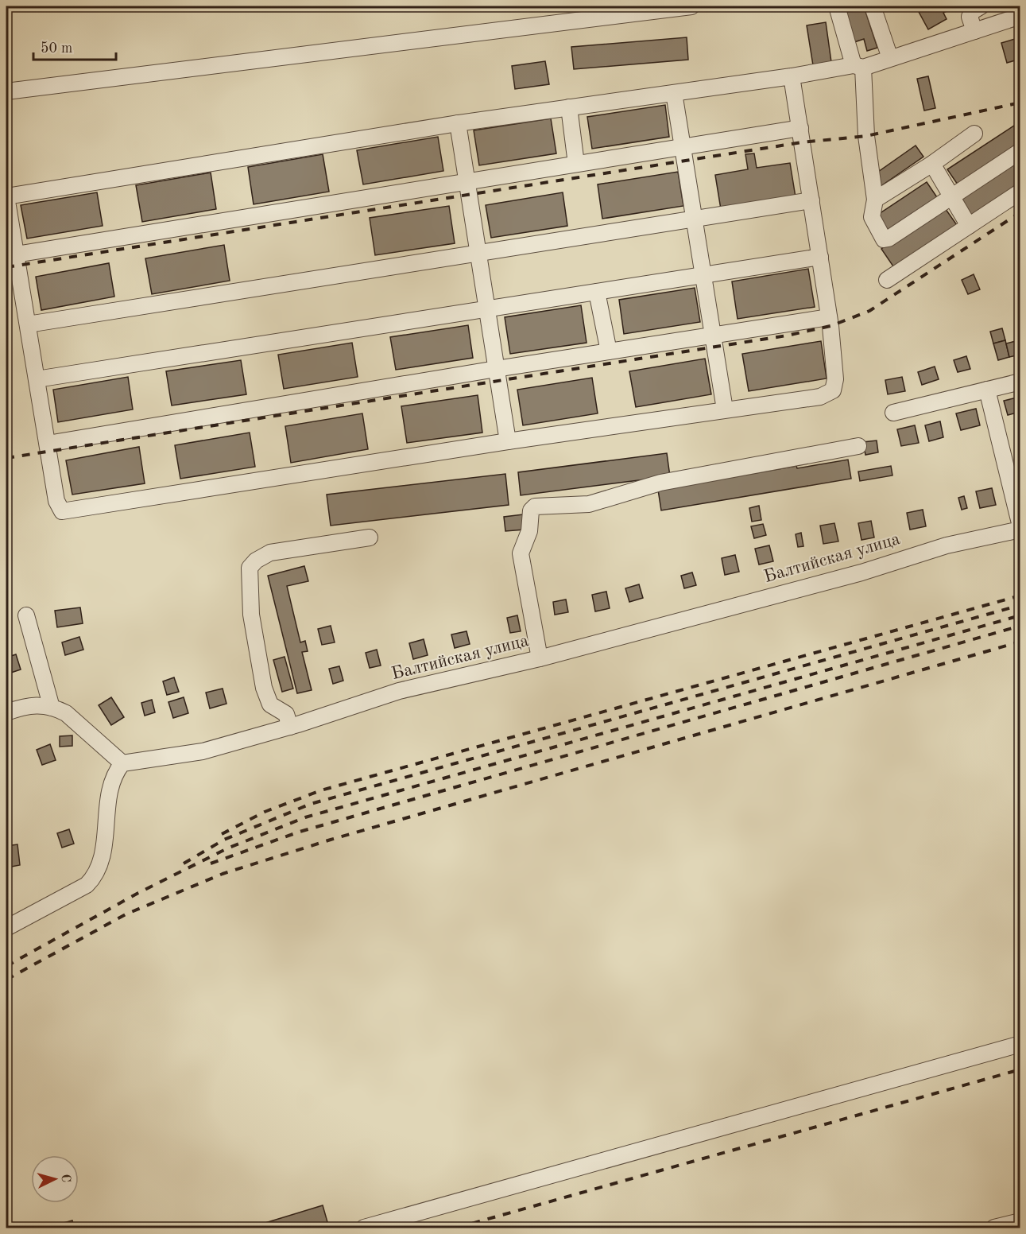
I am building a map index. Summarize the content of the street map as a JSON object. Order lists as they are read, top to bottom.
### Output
{
  "streets": {
    "street": ["Балтийская улица"]
  },
  "scale_bar": "50 m",
  "north": "right"
}
